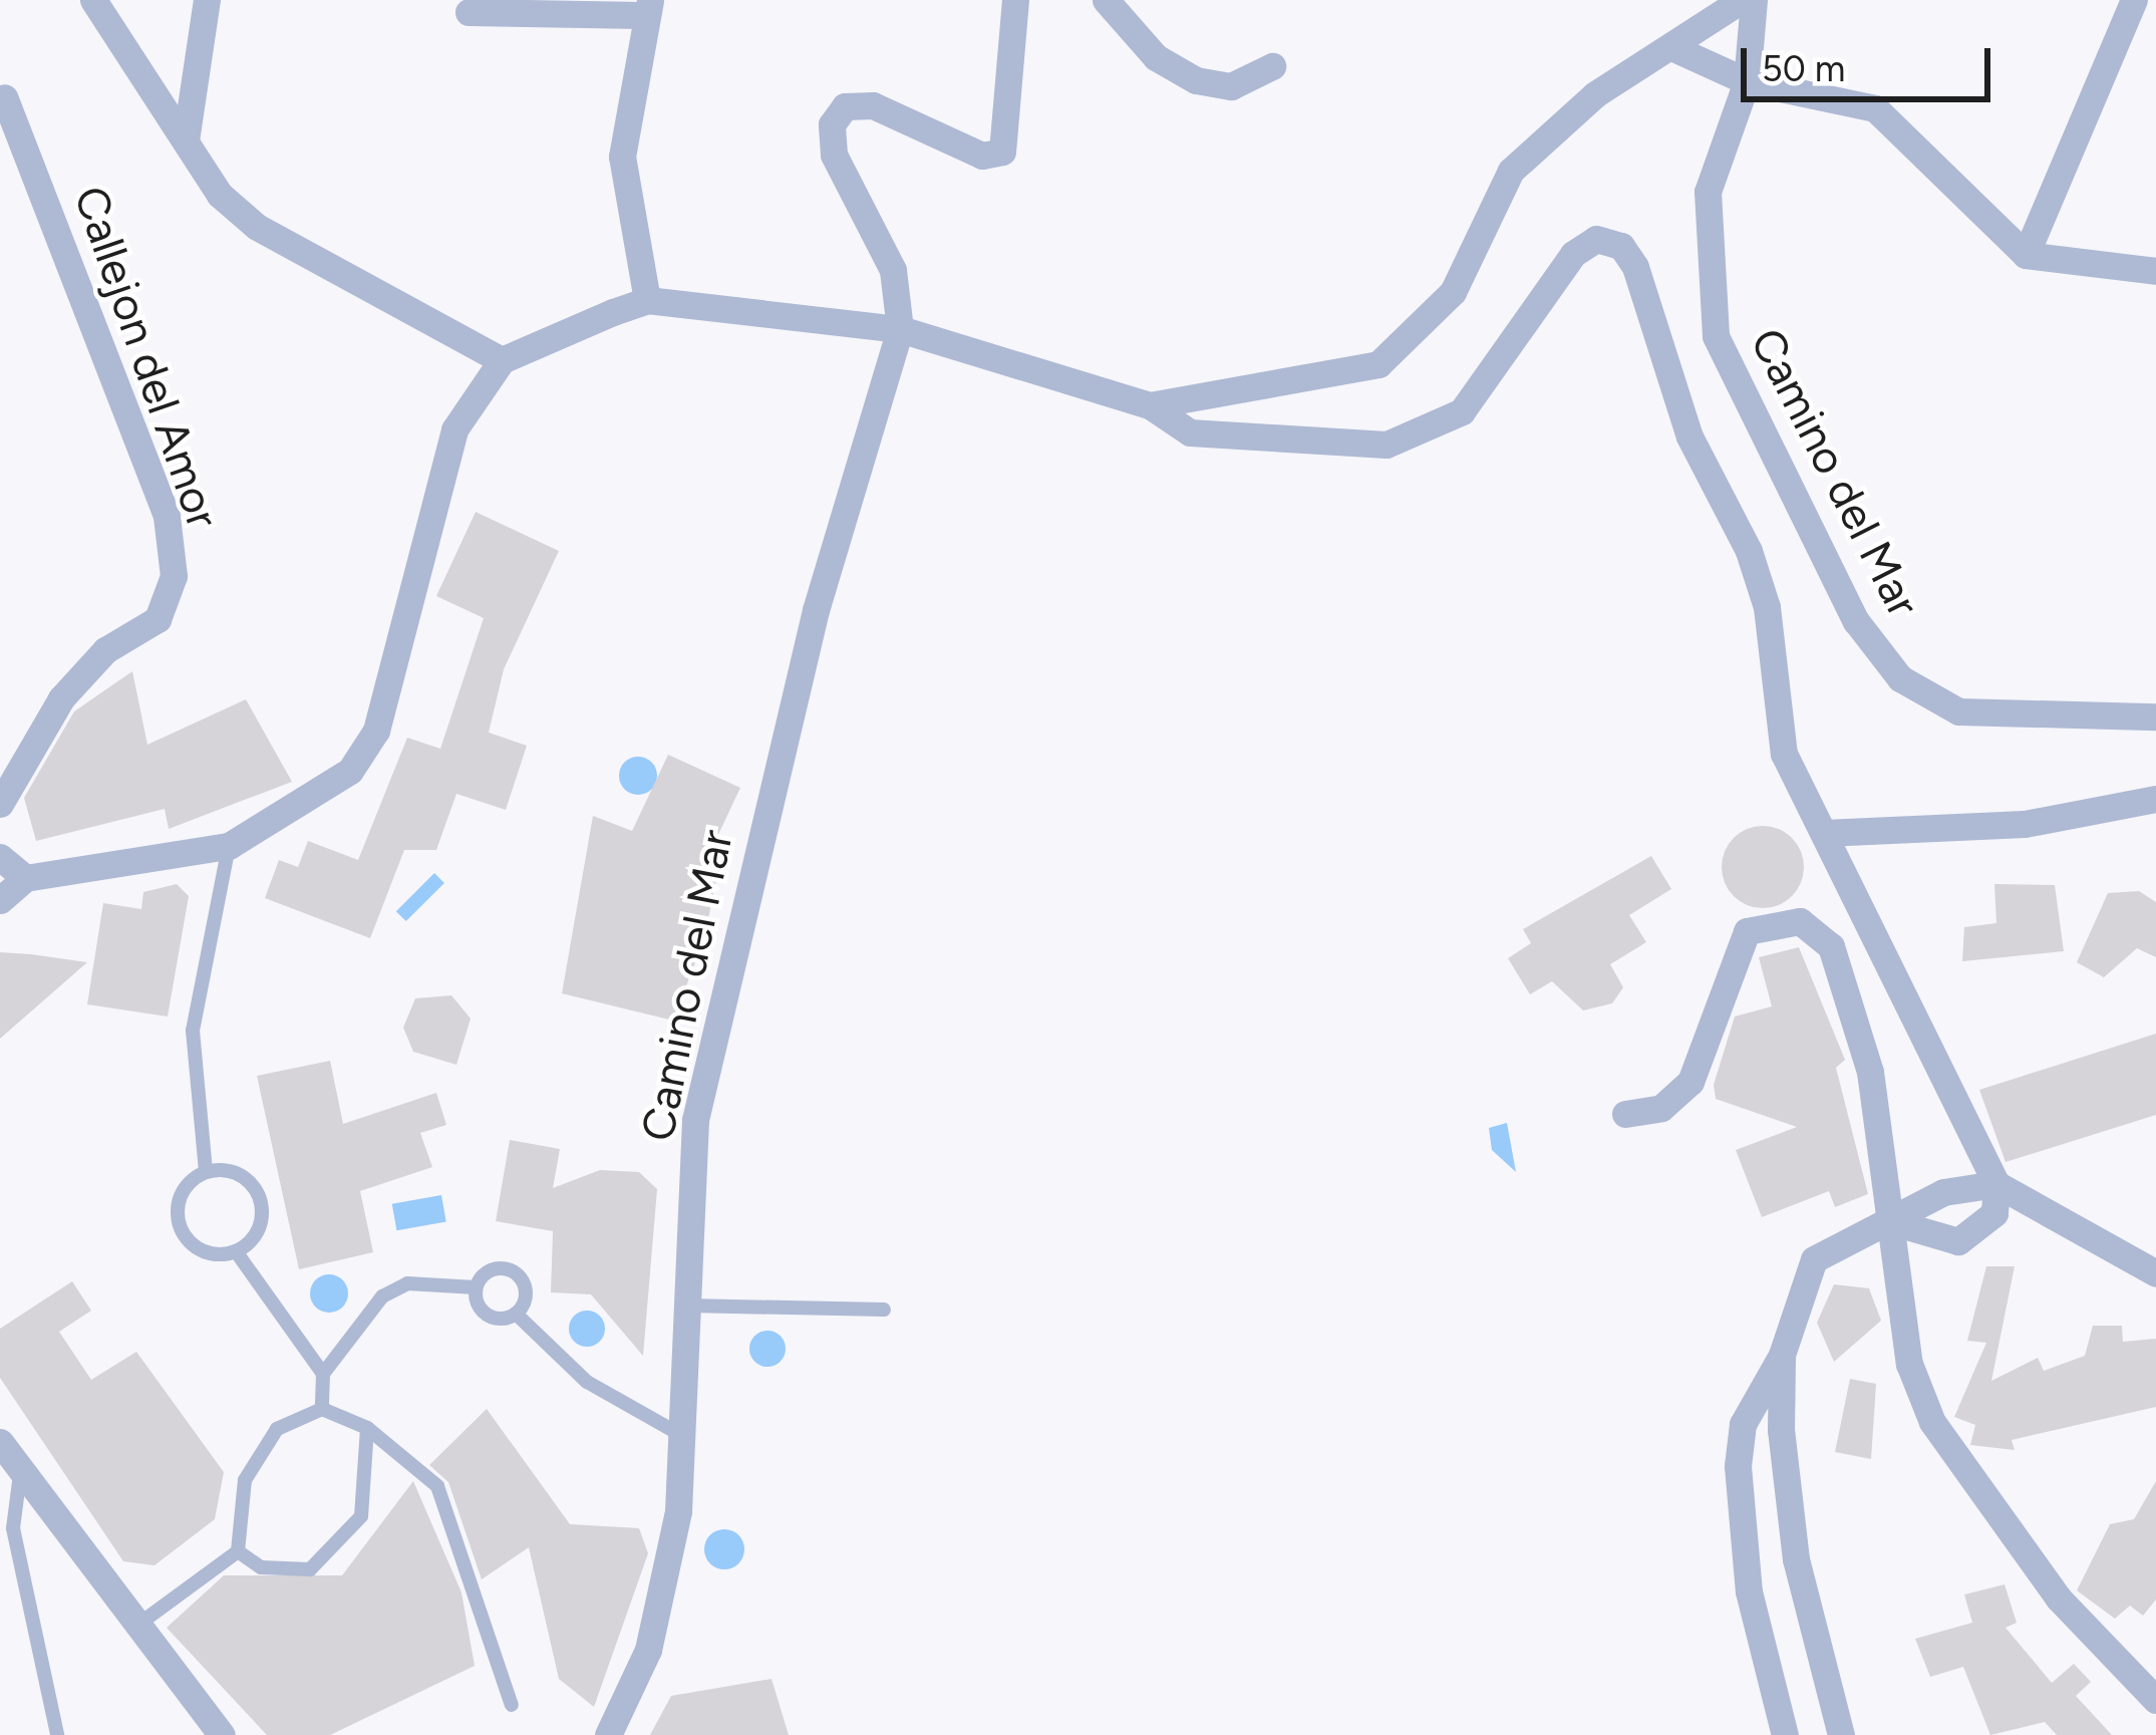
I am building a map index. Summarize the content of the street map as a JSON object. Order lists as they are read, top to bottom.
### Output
{
  "streets": {
    "street": ["Callejon del Amor", "Camino del Mar"]
  },
  "scale_bar": "50 m"
}
